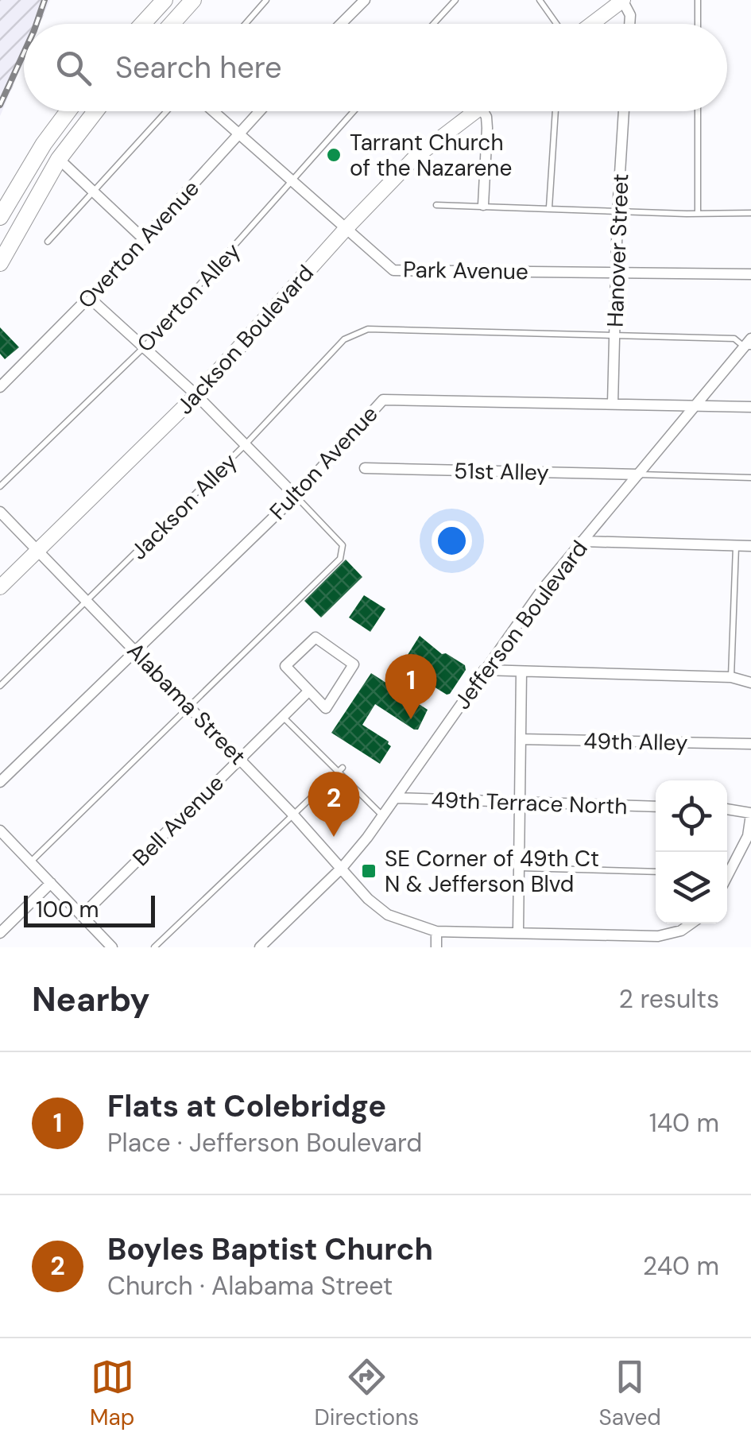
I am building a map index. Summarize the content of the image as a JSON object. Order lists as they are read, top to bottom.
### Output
{
  "streets": {
    "street": [
      "Overton Avenue",
      "Hanover Street",
      "Park Avenue",
      "Jackson Boulevard",
      "Fulton Avenue",
      "51st Alley",
      "Jefferson Boulevard",
      "Alabama Street",
      "49th Alley",
      "49th Terrace North",
      "Bell Avenue"
    ],
    "lane": ["Overton Alley", "Jackson Alley"]
  },
  "crossings": [
    ["Overton Avenue", "Park Avenue"],
    ["Hanover Street", "Park Avenue"],
    ["Hanover Street", "Fulton Avenue"],
    ["Hanover Street", "Jackson Alley"],
    ["Park Avenue", "Overton Alley"],
    ["Park Avenue", "Jackson Boulevard"],
    ["Jackson Boulevard", "Alabama Street"],
    ["Fulton Avenue", "Jefferson Boulevard"],
    ["Fulton Avenue", "Alabama Street"],
    ["51st Alley", "Jefferson Boulevard"],
    ["Jackson Alley", "Alabama Street"],
    ["Jefferson Boulevard", "Alabama Street"],
    ["Jefferson Boulevard", "49th Terrace North"],
    ["Alabama Street", "Bell Avenue"]
  ],
  "places": {
    "other": ["Tarrant Church of the Nazarene"],
    "transit": ["SE Corner of 49th Ct N & Jefferson Blvd"]
  },
  "scale_bar": "100 m",
  "page": {
    "search": "Search here",
    "pins": ["1", "2"],
    "scale": "100 m",
    "heading": ["Nearby", "2 results"],
    "list": [
      {
        "mark": "1",
        "name": "Flats at Colebridge",
        "note": "Place · Jefferson Boulevard",
        "value": "140 m"
      },
      {
        "mark": "2",
        "name": "Boyles Baptist Church",
        "note": "Church · Alabama Street",
        "value": "240 m"
      }
    ],
    "nav": ["Map", "Directions", "Saved"]
  }
}
